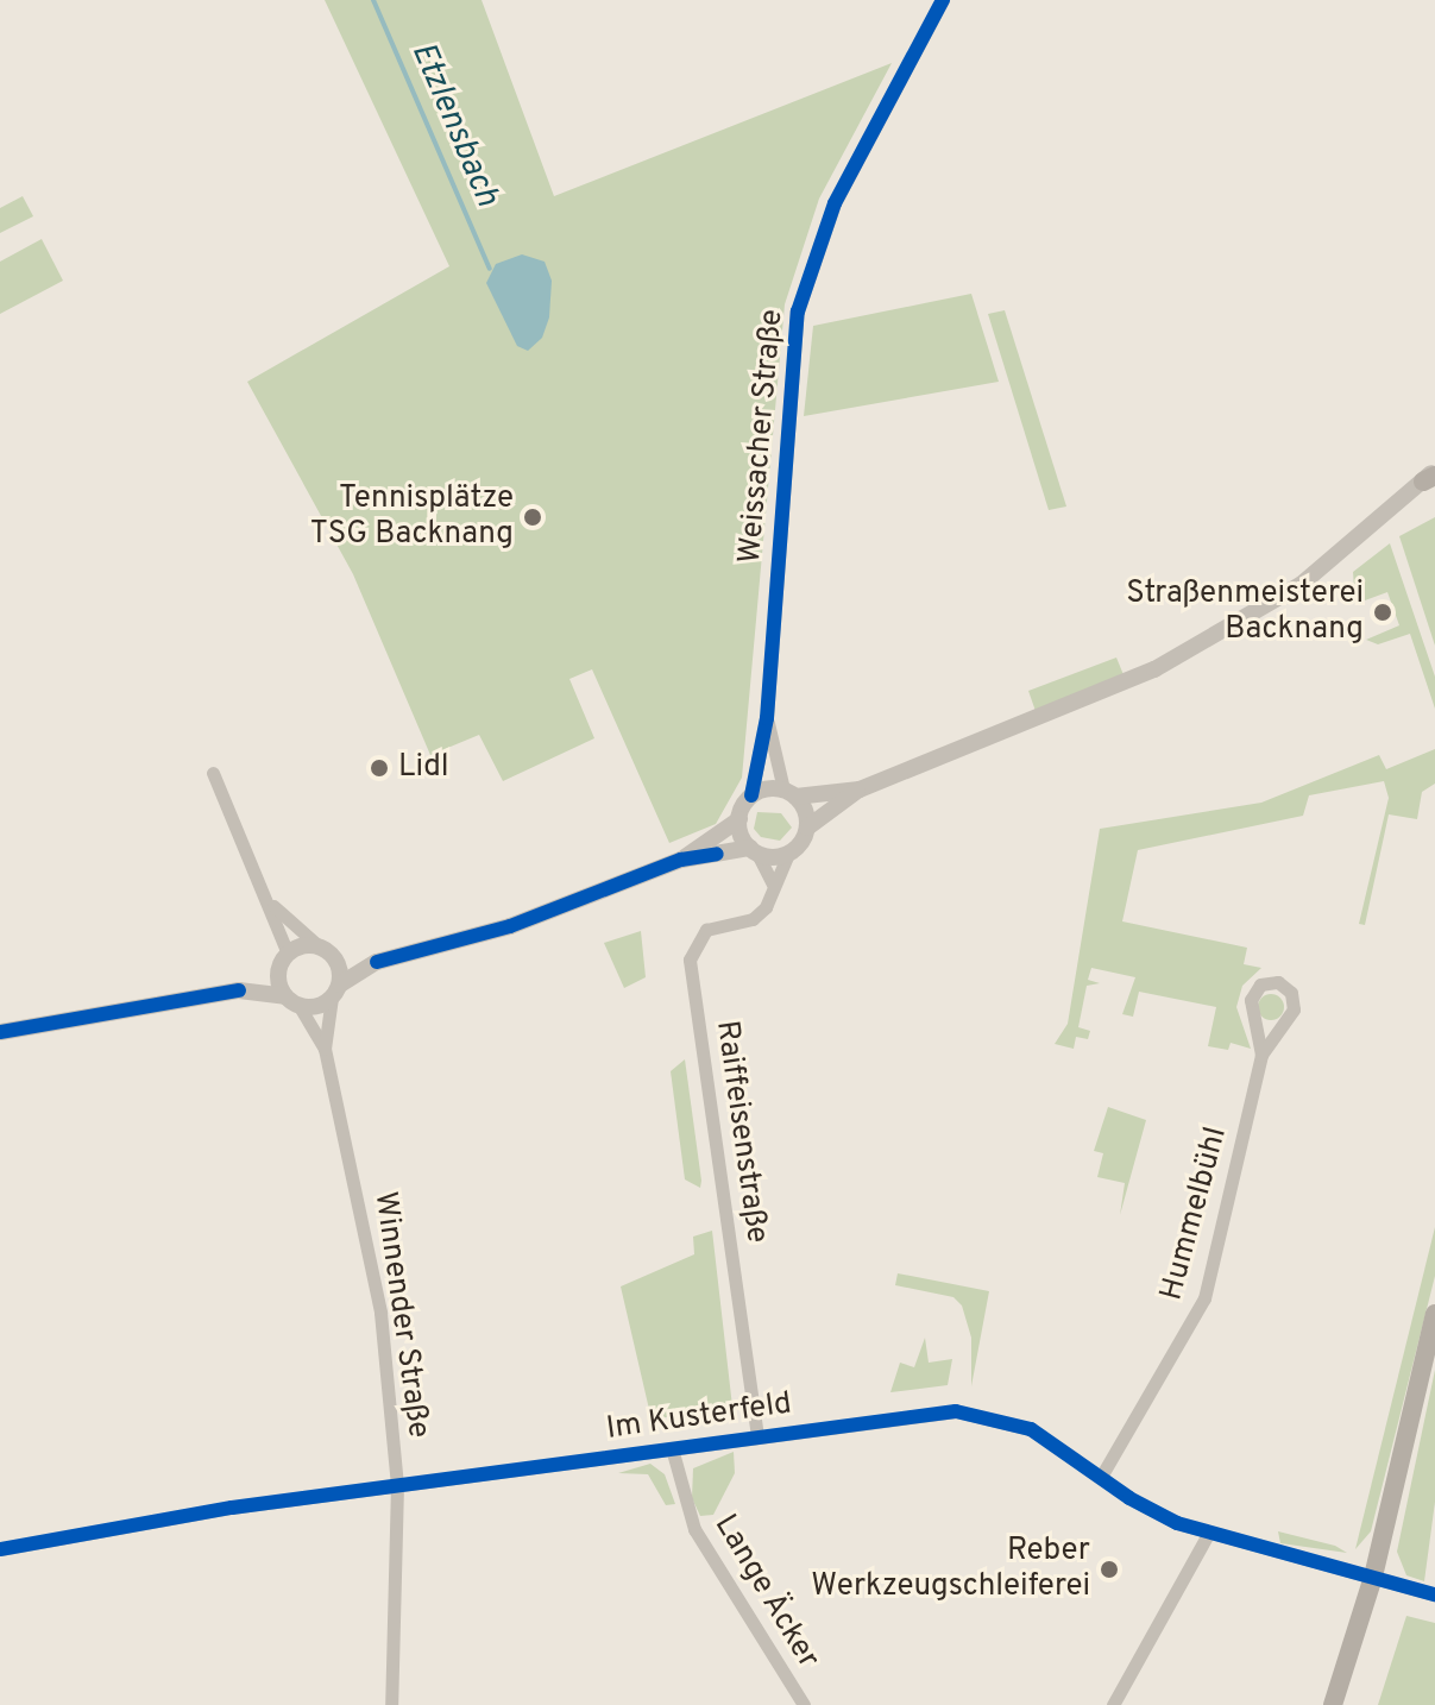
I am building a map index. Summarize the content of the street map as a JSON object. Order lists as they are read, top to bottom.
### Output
{
  "streets": {
    "street": [
      "Weissacher Straße",
      "Raiffeisenstraße",
      "Hummelbühl",
      "Winnender Straße",
      "Im Kusterfeld",
      "Lange Äcker"
    ]
  },
  "crossings": [
    ["Weissacher Straße", "Raiffeisenstraße"],
    ["Weissacher Straße", "Winnender Straße"],
    ["Raiffeisenstraße", "Im Kusterfeld"],
    ["Hummelbühl", "Im Kusterfeld"],
    ["Winnender Straße", "Im Kusterfeld"],
    ["Im Kusterfeld", "Lange Äcker"]
  ],
  "water": ["Etzlensbach"],
  "places": [
    "Tennisplätze TSG Backnang",
    "Straßenmeisterei Backnang",
    "Lidl",
    "Reber Werkzeugschleiferei"
  ]
}
